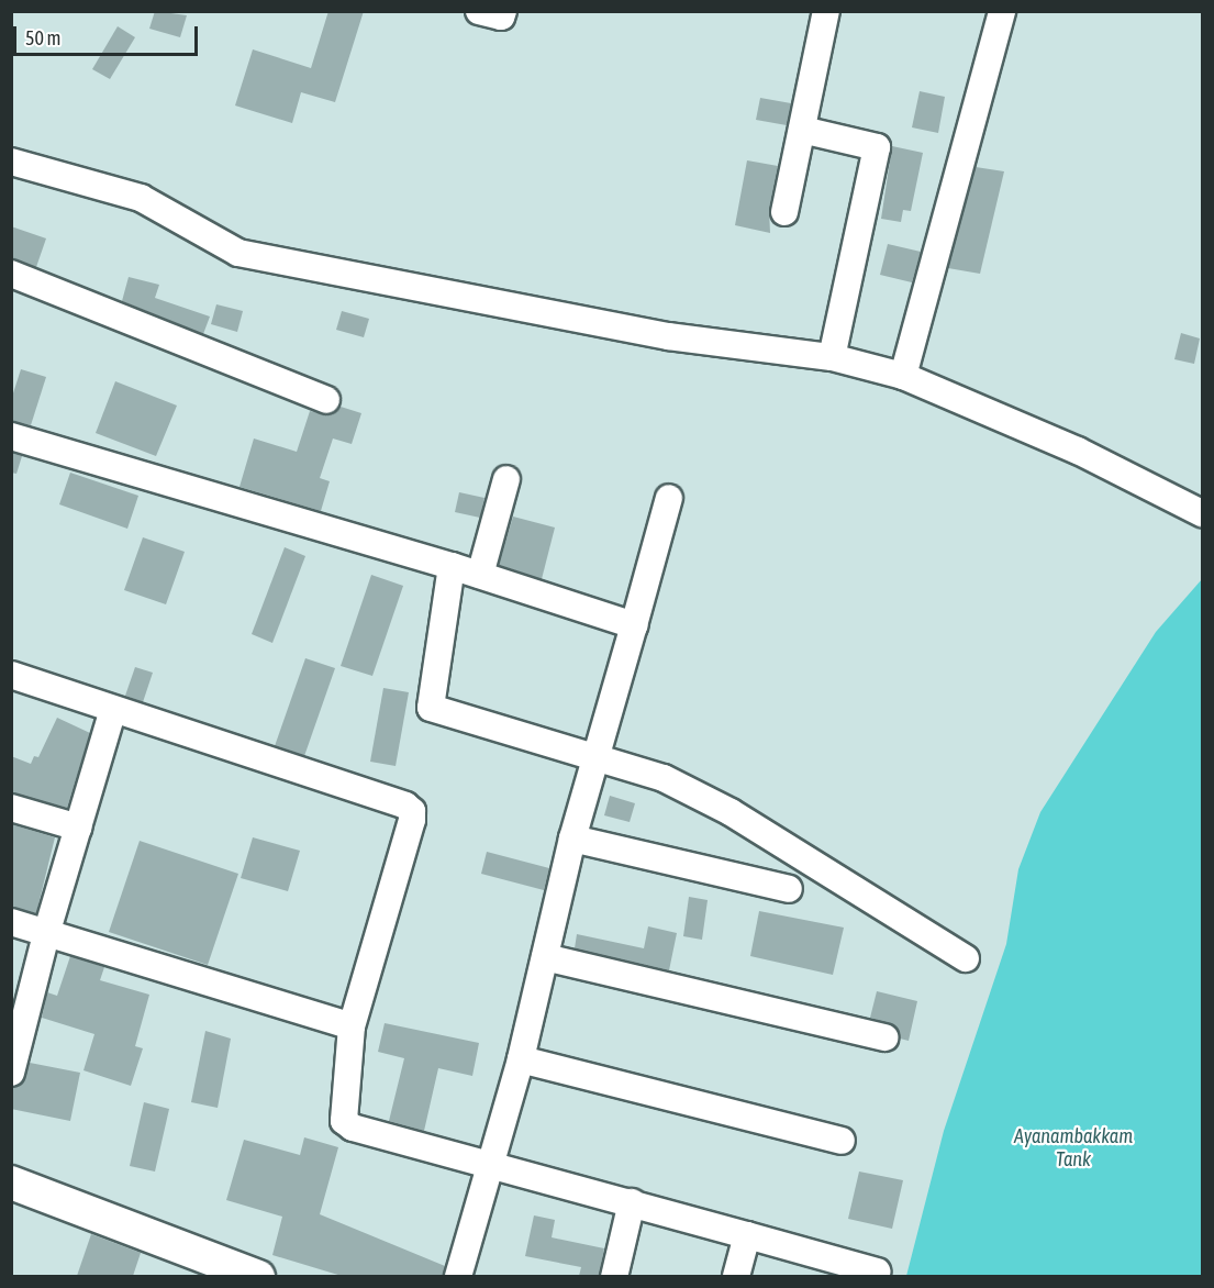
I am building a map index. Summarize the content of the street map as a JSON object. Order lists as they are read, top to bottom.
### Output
{
  "water": ["Ayanambakkam Tank"],
  "scale_bar": "50 m"
}
